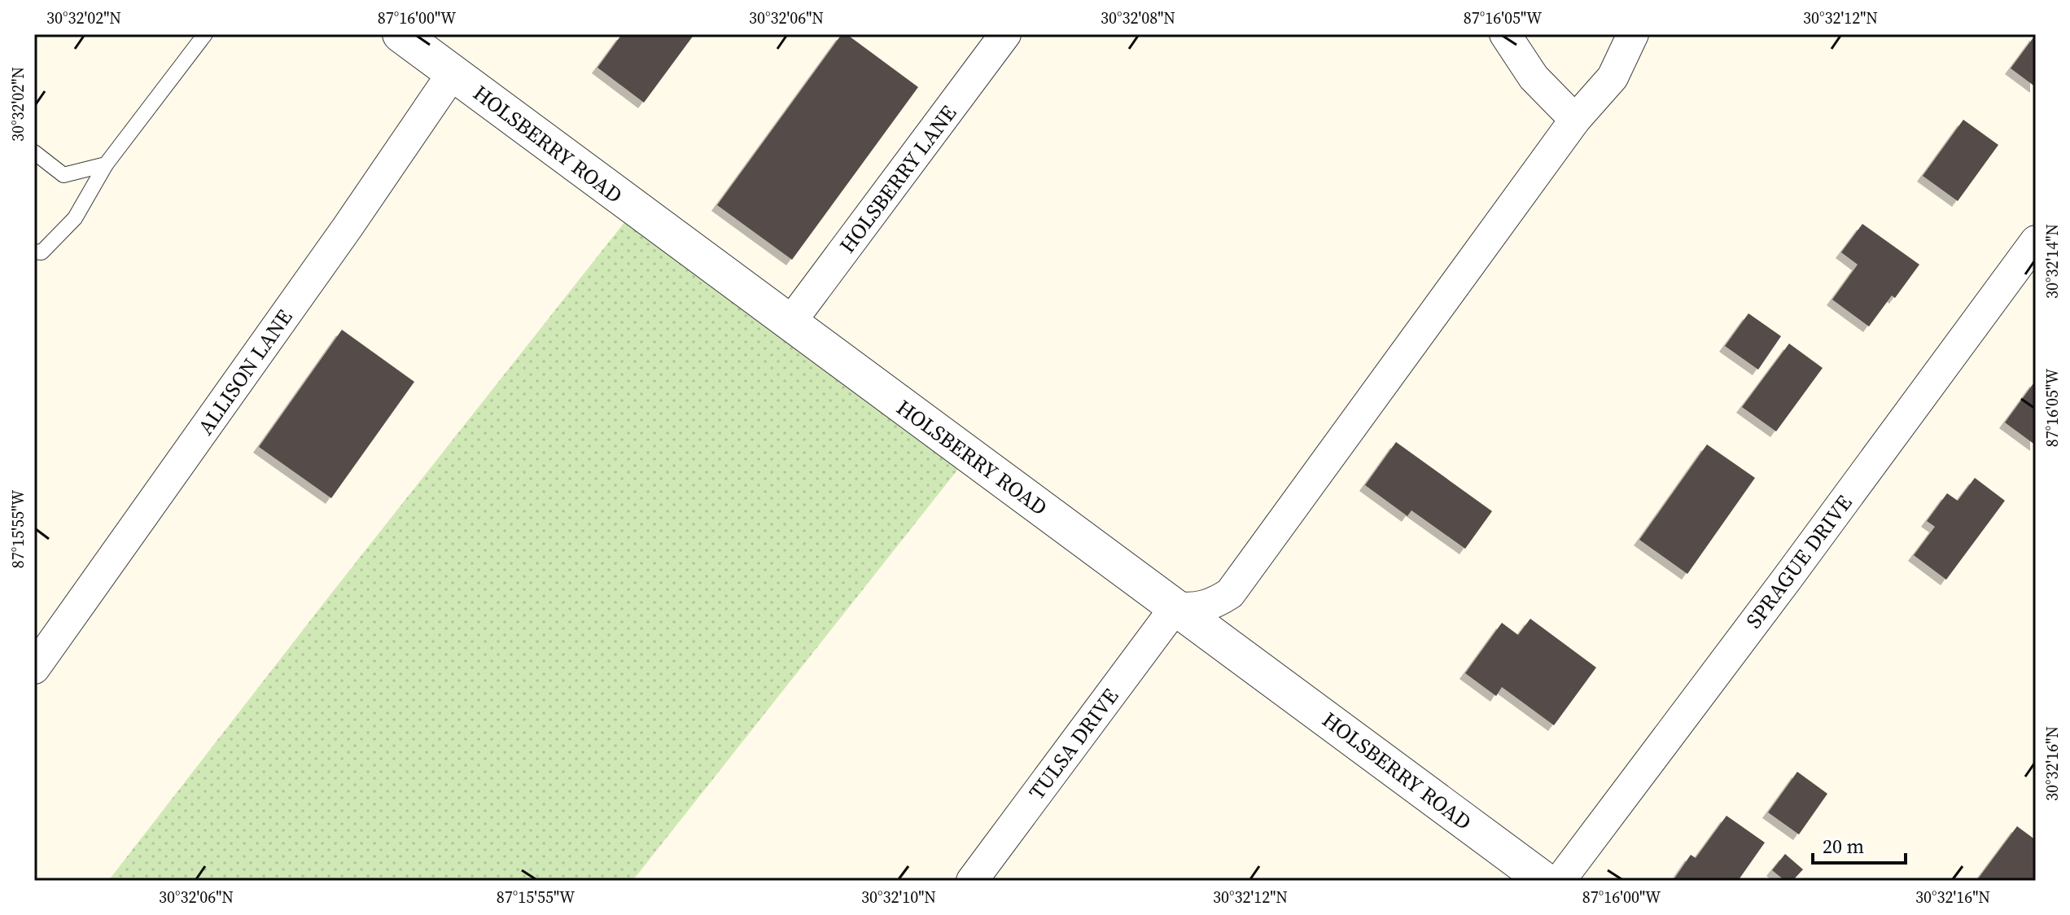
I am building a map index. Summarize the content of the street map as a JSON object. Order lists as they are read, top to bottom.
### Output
{
  "streets": {
    "street": [
      "HOLSBERRY ROAD",
      "HOLSBERRY LANE",
      "ALLISON LANE",
      "SPRAGUE DRIVE",
      "TULSA DRIVE"
    ]
  },
  "crossings": [
    ["HOLSBERRY ROAD", "HOLSBERRY LANE"],
    ["HOLSBERRY ROAD", "ALLISON LANE"],
    ["HOLSBERRY ROAD", "TULSA DRIVE"]
  ],
  "scale_bar": "20 m",
  "coordinates": [
    "30°32'02\"N",
    "87°16'00\"W",
    "30°32'06\"N",
    "30°32'08\"N",
    "87°16'05\"W",
    "30°32'12\"N",
    "30°32'14\"N",
    "87°15'55\"W",
    "30°32'16\"N",
    "30°32'10\"N"
  ]
}
